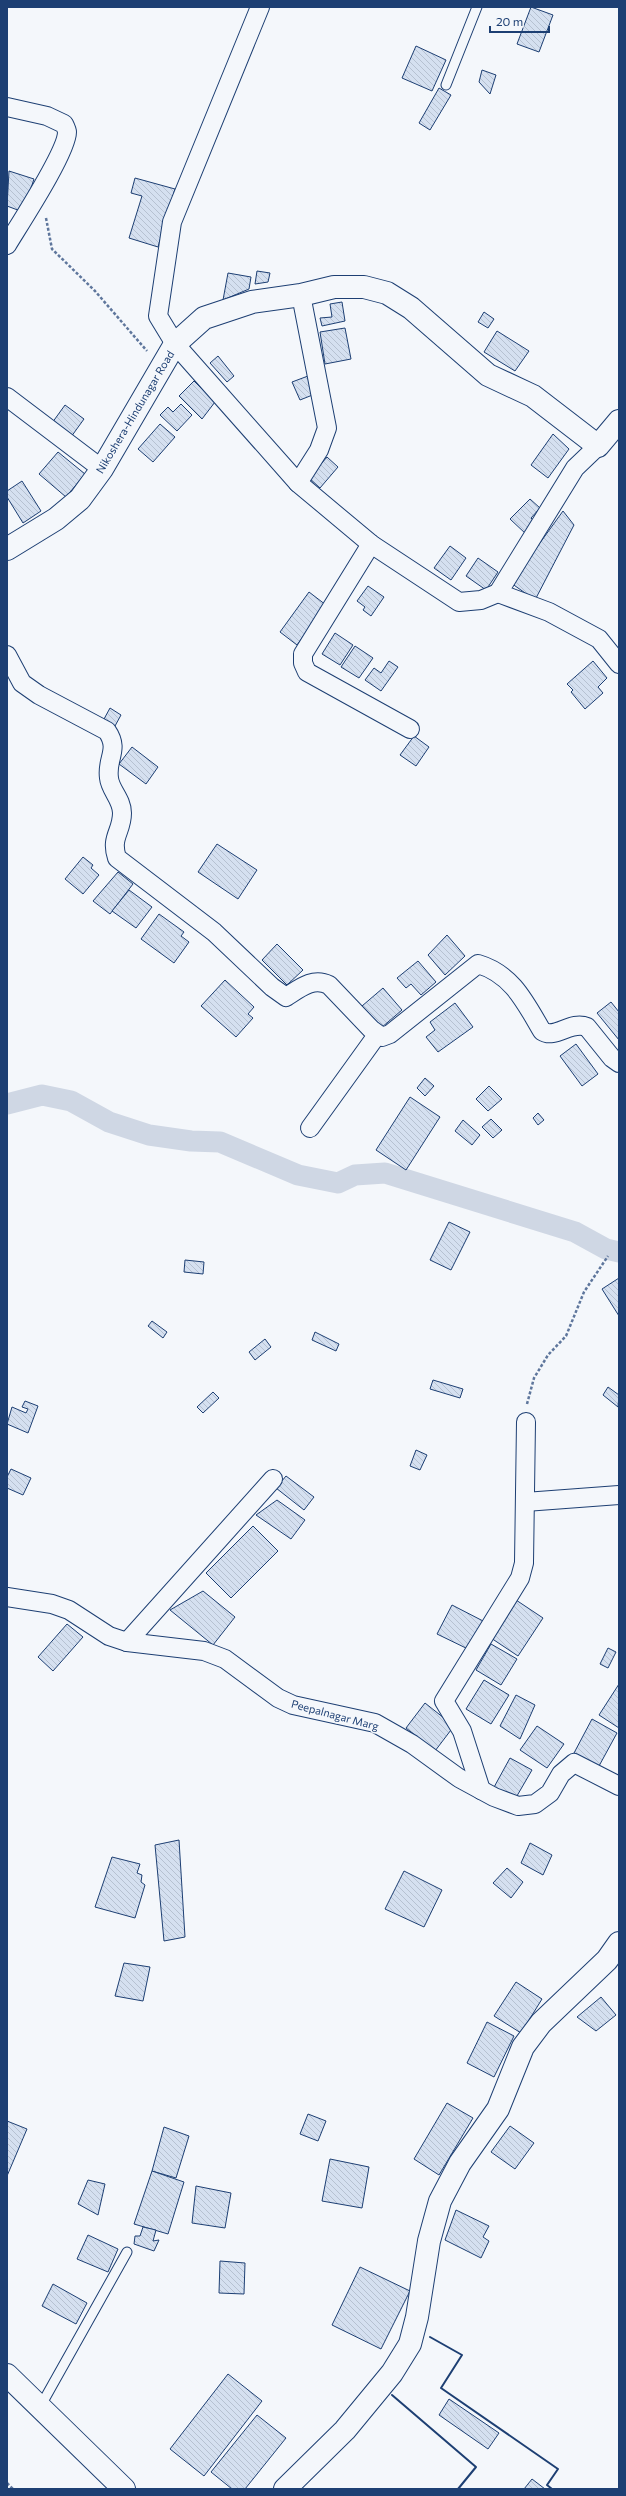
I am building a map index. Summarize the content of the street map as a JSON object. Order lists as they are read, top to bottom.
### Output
{
  "streets": {
    "main road": ["Nikoshera-Hindunagar Road"],
    "street": ["Peepalnagar Marg"]
  },
  "scale_bar": "20 m"
}
